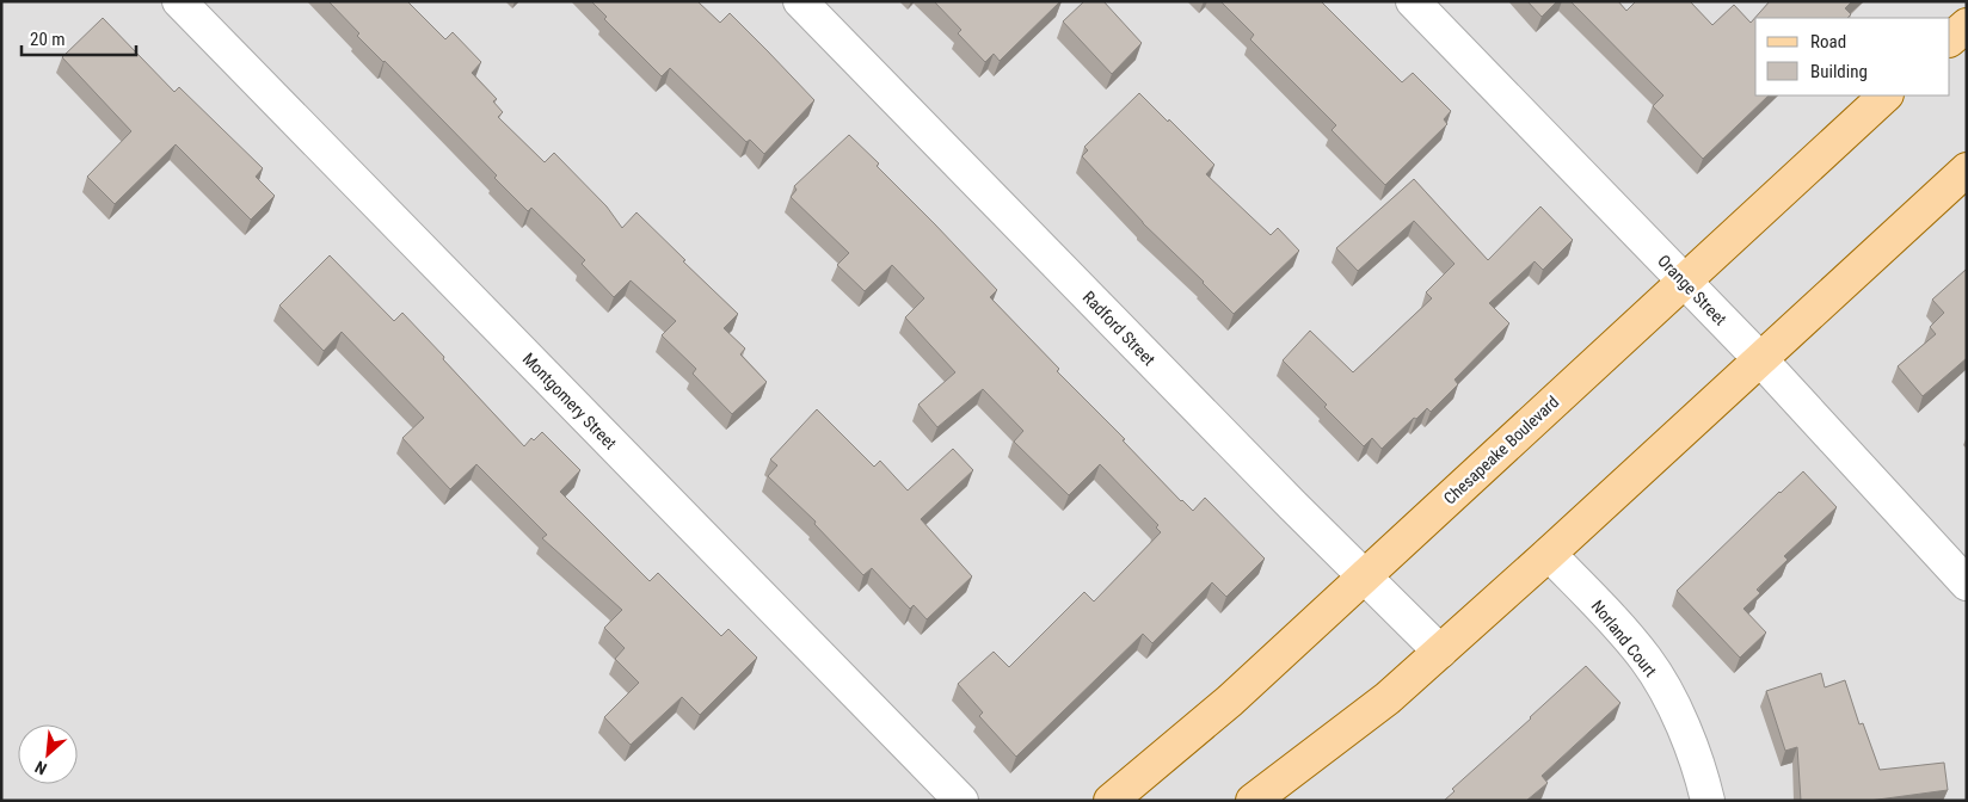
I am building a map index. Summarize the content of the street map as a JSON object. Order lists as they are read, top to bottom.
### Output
{
  "streets": {
    "main road": ["Chesapeake Boulevard"],
    "street": [
      "Orange Street",
      "Radford Street",
      "Montgomery Street",
      "Norland Court"
    ]
  },
  "crossings": [
    ["Orange Street", "Chesapeake Boulevard"],
    ["Radford Street", "Chesapeake Boulevard"]
  ],
  "legend": ["Road", "Building"],
  "scale_bar": "20 m",
  "north": "bottom left"
}
